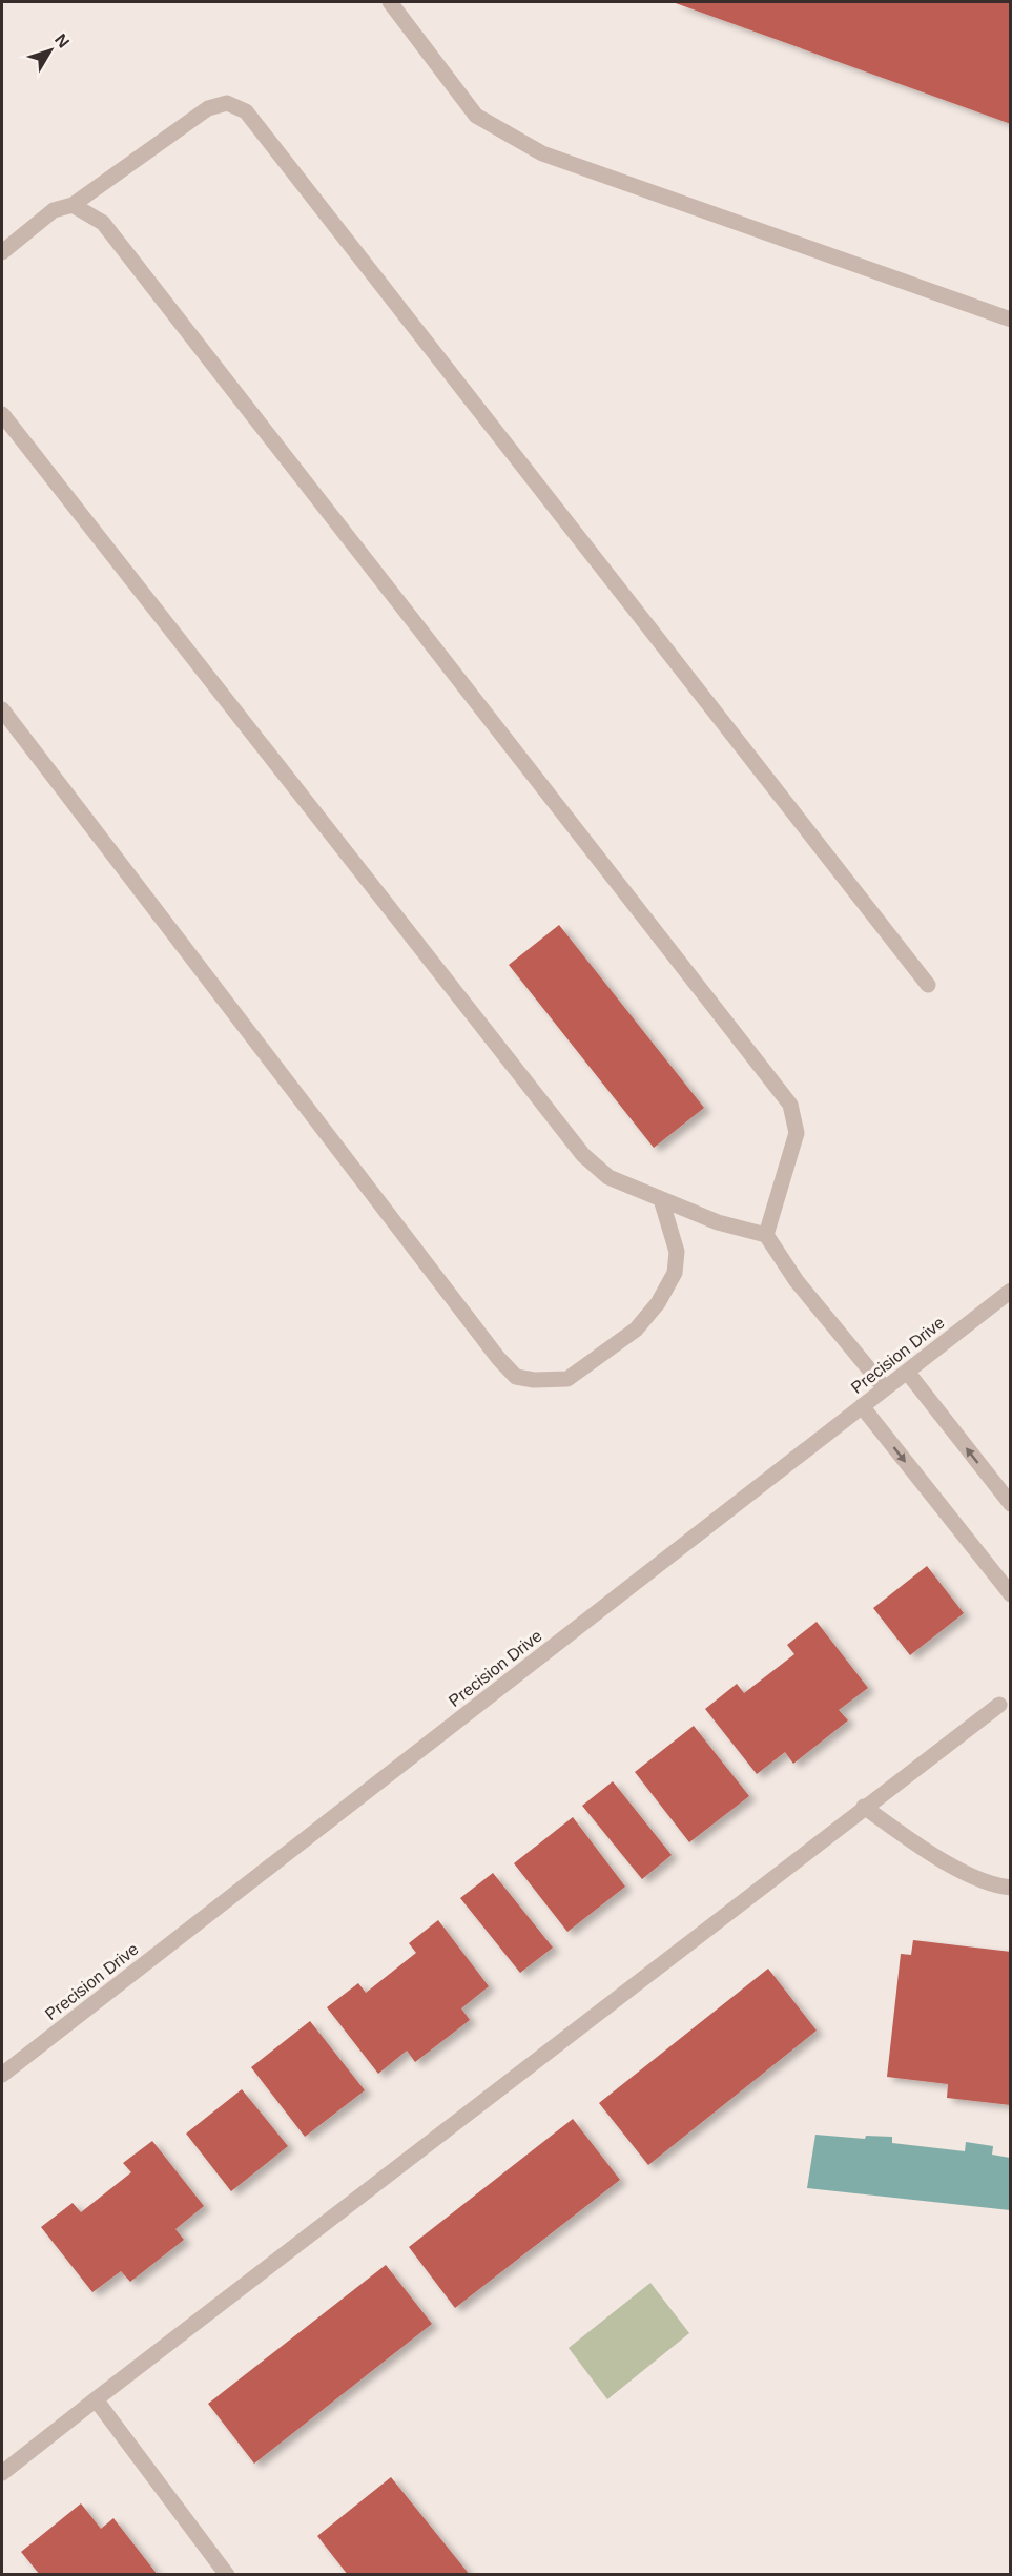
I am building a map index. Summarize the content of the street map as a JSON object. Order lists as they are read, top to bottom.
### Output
{
  "streets": {
    "street": ["Precision Drive"]
  },
  "north": "top right"
}
